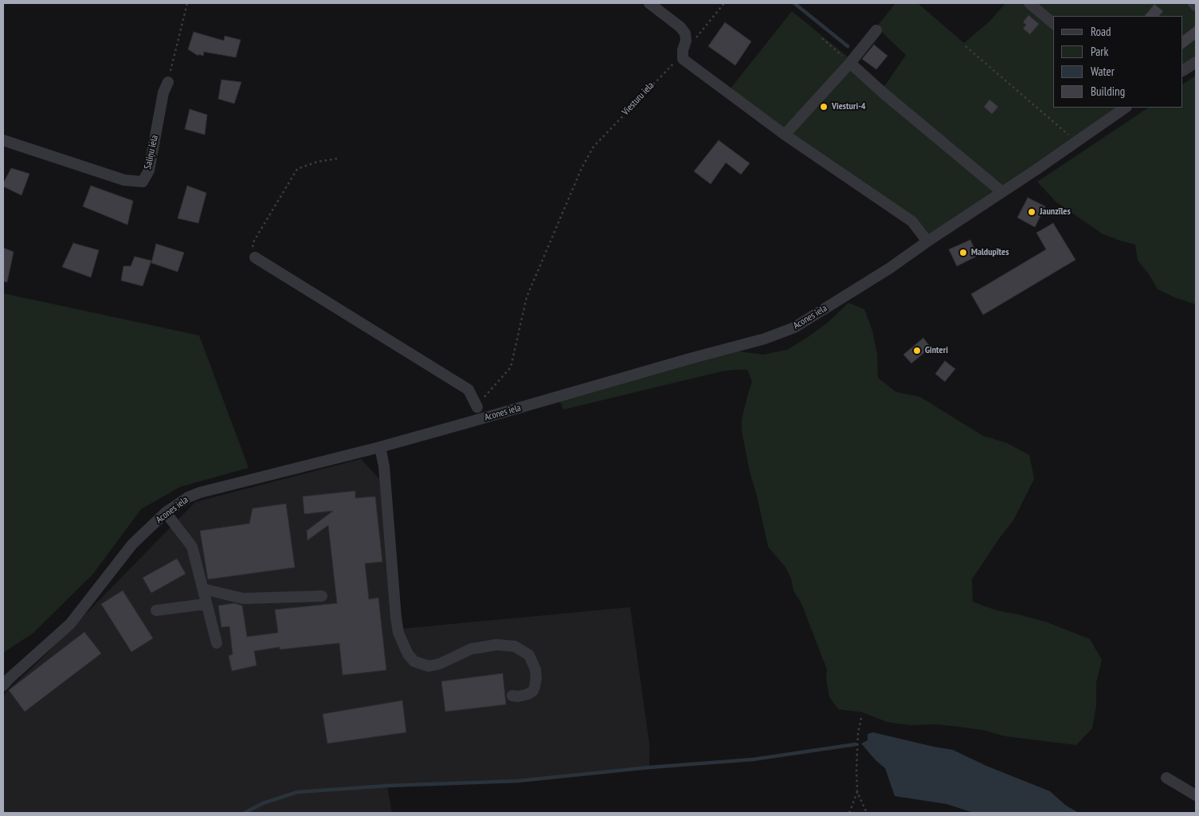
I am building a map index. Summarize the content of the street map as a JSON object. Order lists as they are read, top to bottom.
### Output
{
  "streets": {
    "street": ["Saliņu iela", "Acones iela"],
    "path": ["Viesturu iela"]
  },
  "places": [
    "Viesturi-4",
    "Jaunzīles",
    "Maldupītes",
    "Ginteri"
  ],
  "legend": [
    "Road",
    "Park",
    "Water",
    "Building"
  ]
}
